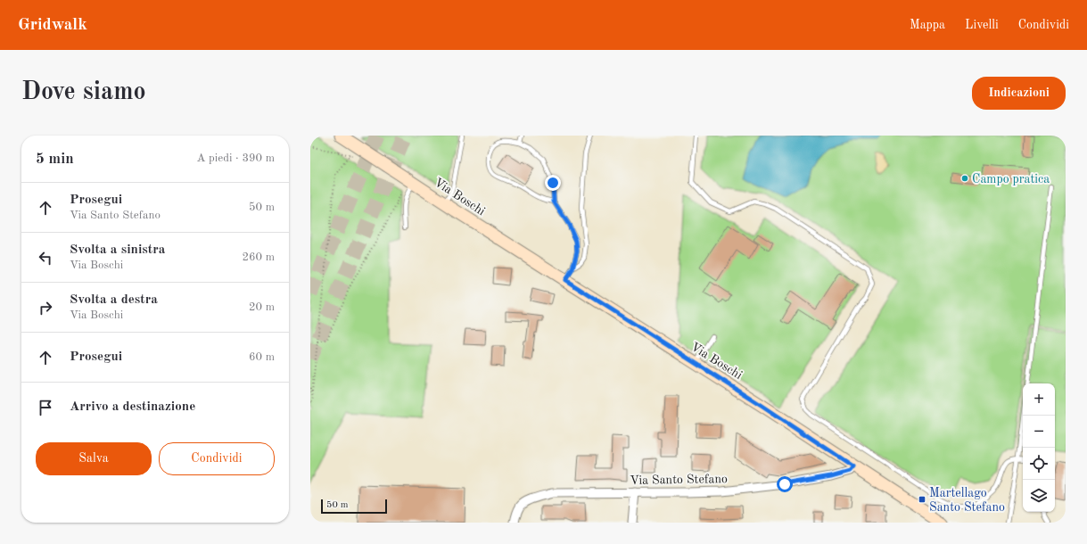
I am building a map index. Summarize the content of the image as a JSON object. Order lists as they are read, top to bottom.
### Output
{
  "streets": {
    "main road": ["Via Boschi"],
    "street": ["Via Santo Stefano"]
  },
  "crossings": [
    ["Via Boschi", "Via Santo Stefano"]
  ],
  "places": {
    "other": ["Campo pratica"],
    "transit": ["Martellago Santo Stefano"]
  },
  "scale_bar": "50 m",
  "page": {
    "header": "Gridwalk",
    "nav": ["Mappa", "Livelli", "Condividi"],
    "buttons": [
      "Indicazioni",
      ["Salva", "Condividi"]
    ],
    "title": "Dove siamo",
    "heading": ["5 min", "A piedi · 390 m"],
    "list": [
      ["Prosegui", "Via Santo Stefano", "50 m"],
      ["Svolta a sinistra", "Via Boschi", "260 m"],
      ["Svolta a destra", "Via Boschi", "20 m"],
      ["Prosegui", "60 m"],
      "Arrivo a destinazione"
    ],
    "map_buttons": ["+", "−"],
    "scale": "50 m"
  }
}
